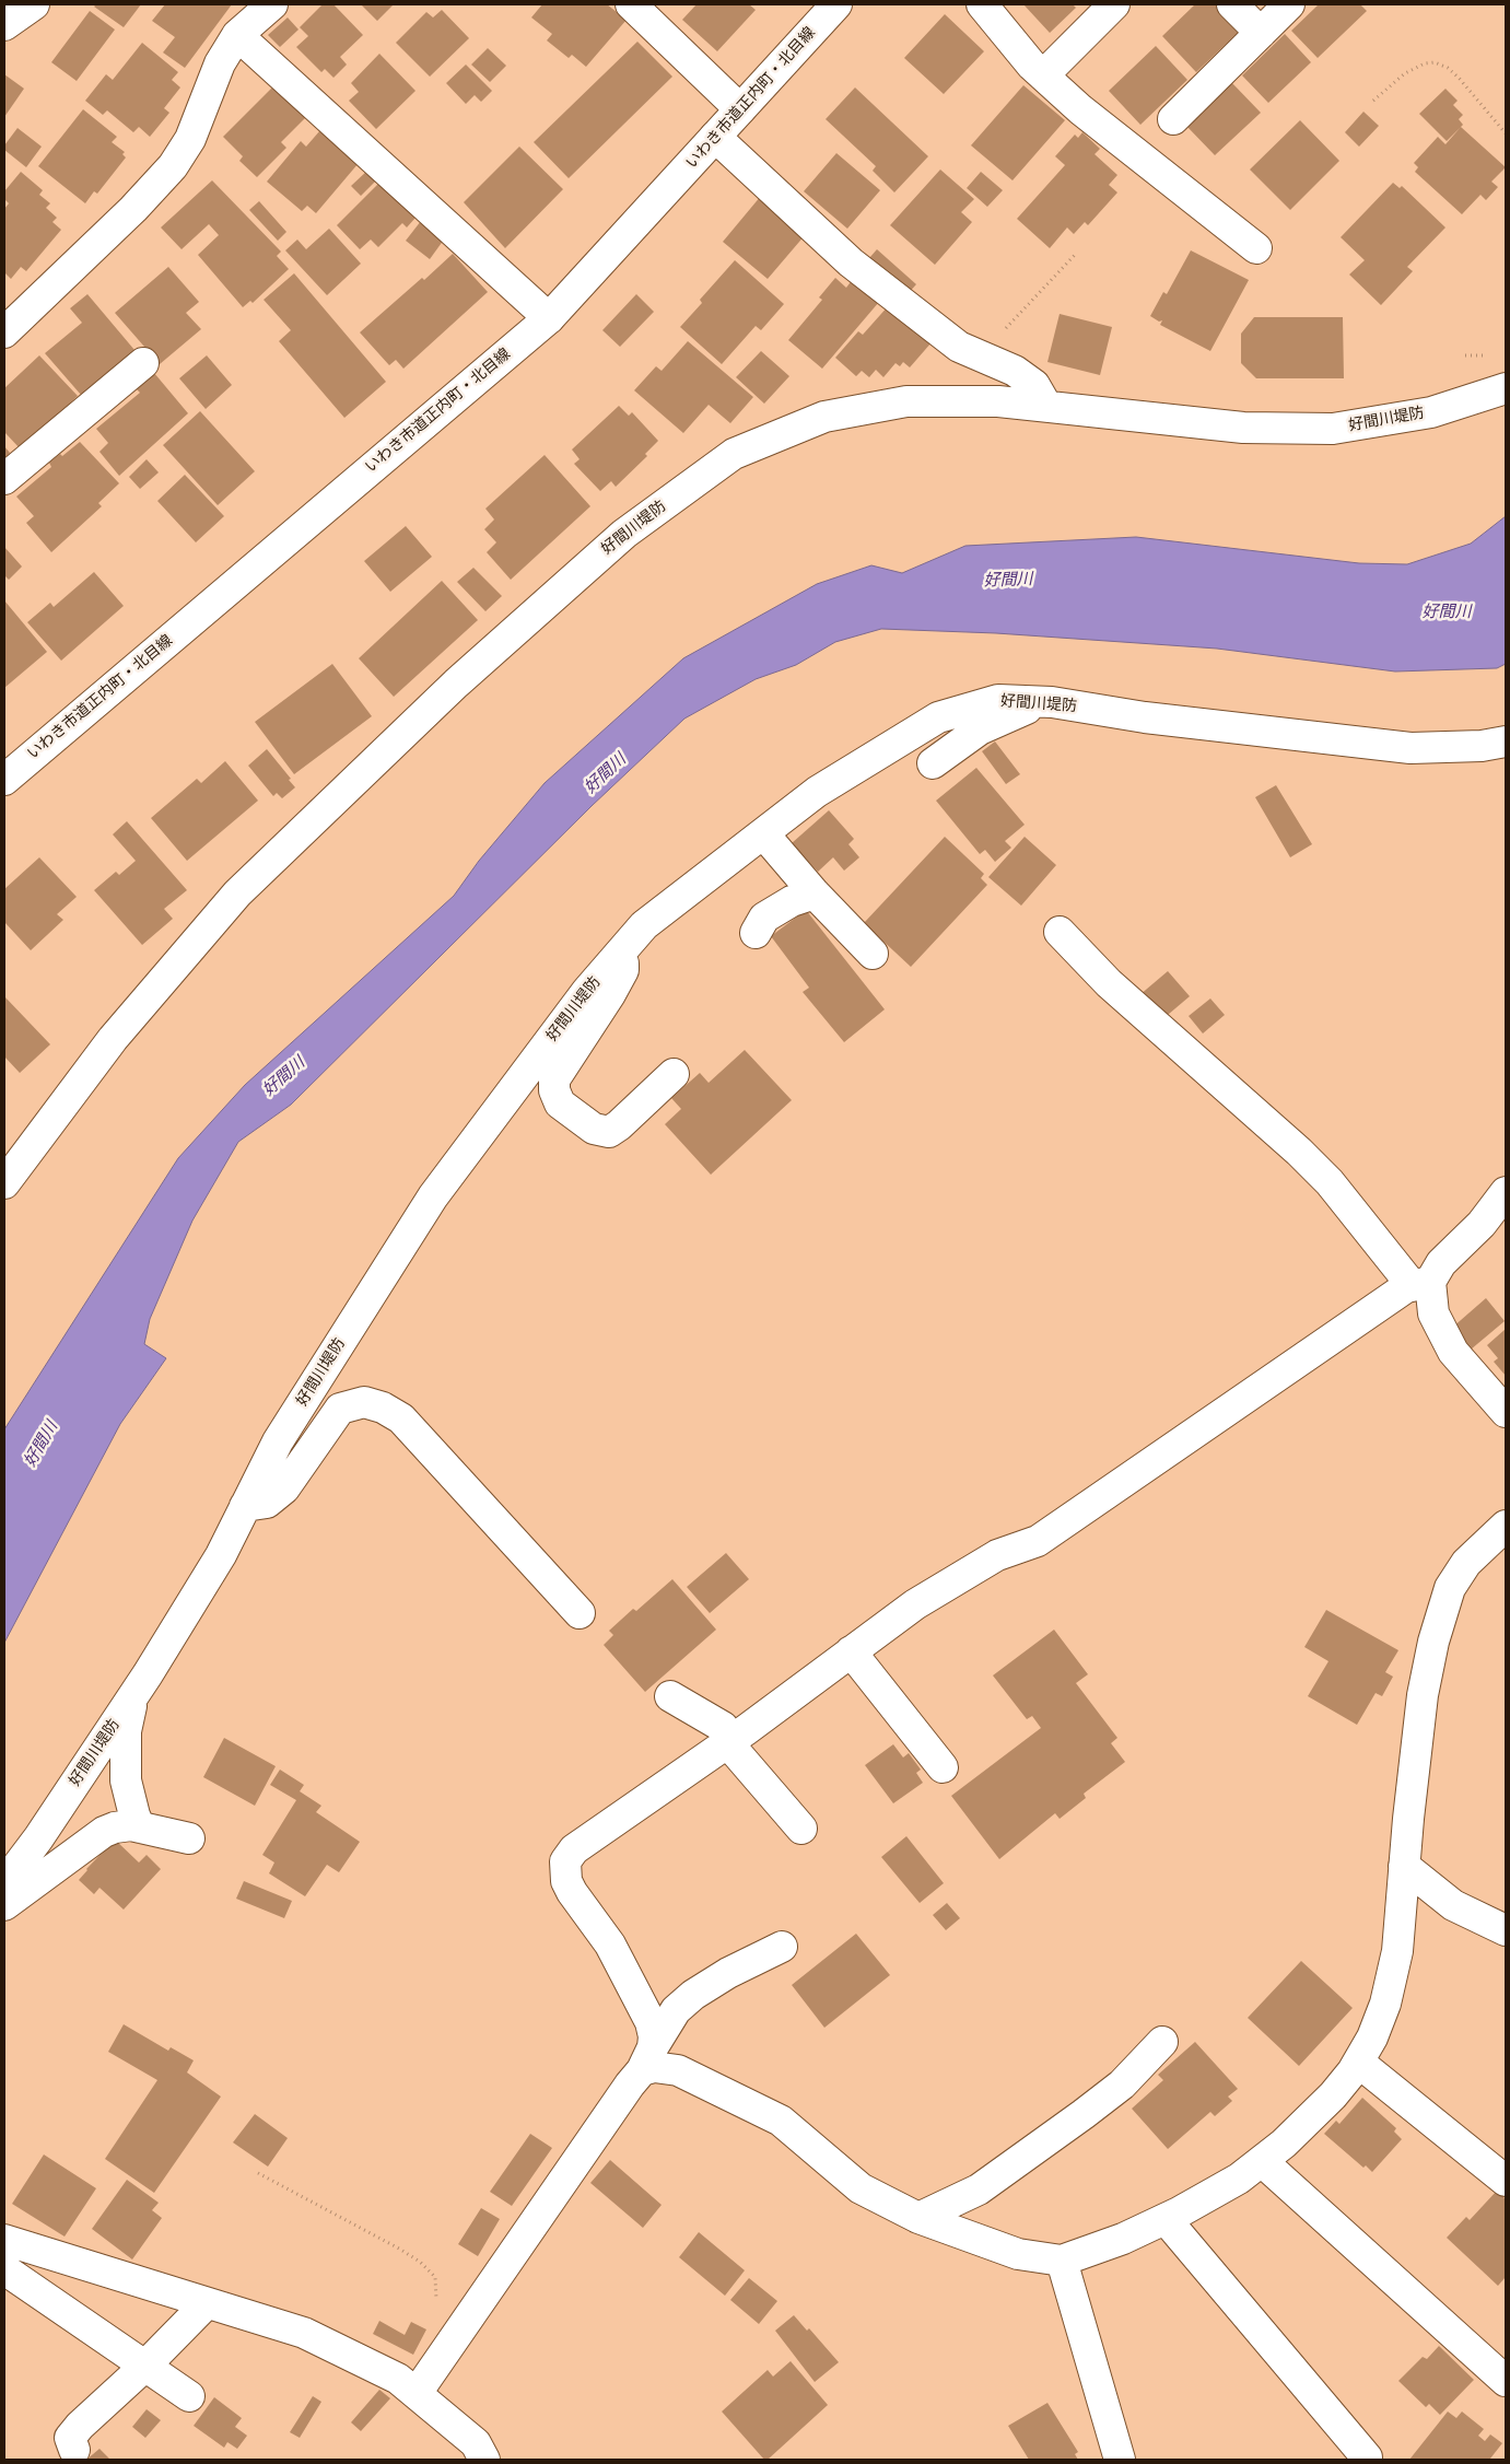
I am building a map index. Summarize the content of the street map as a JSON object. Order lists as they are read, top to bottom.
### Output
{
  "streets": {
    "street": ["いわき市道正内町・北目線", "好間川堤防"]
  },
  "water": ["好間川"]
}
